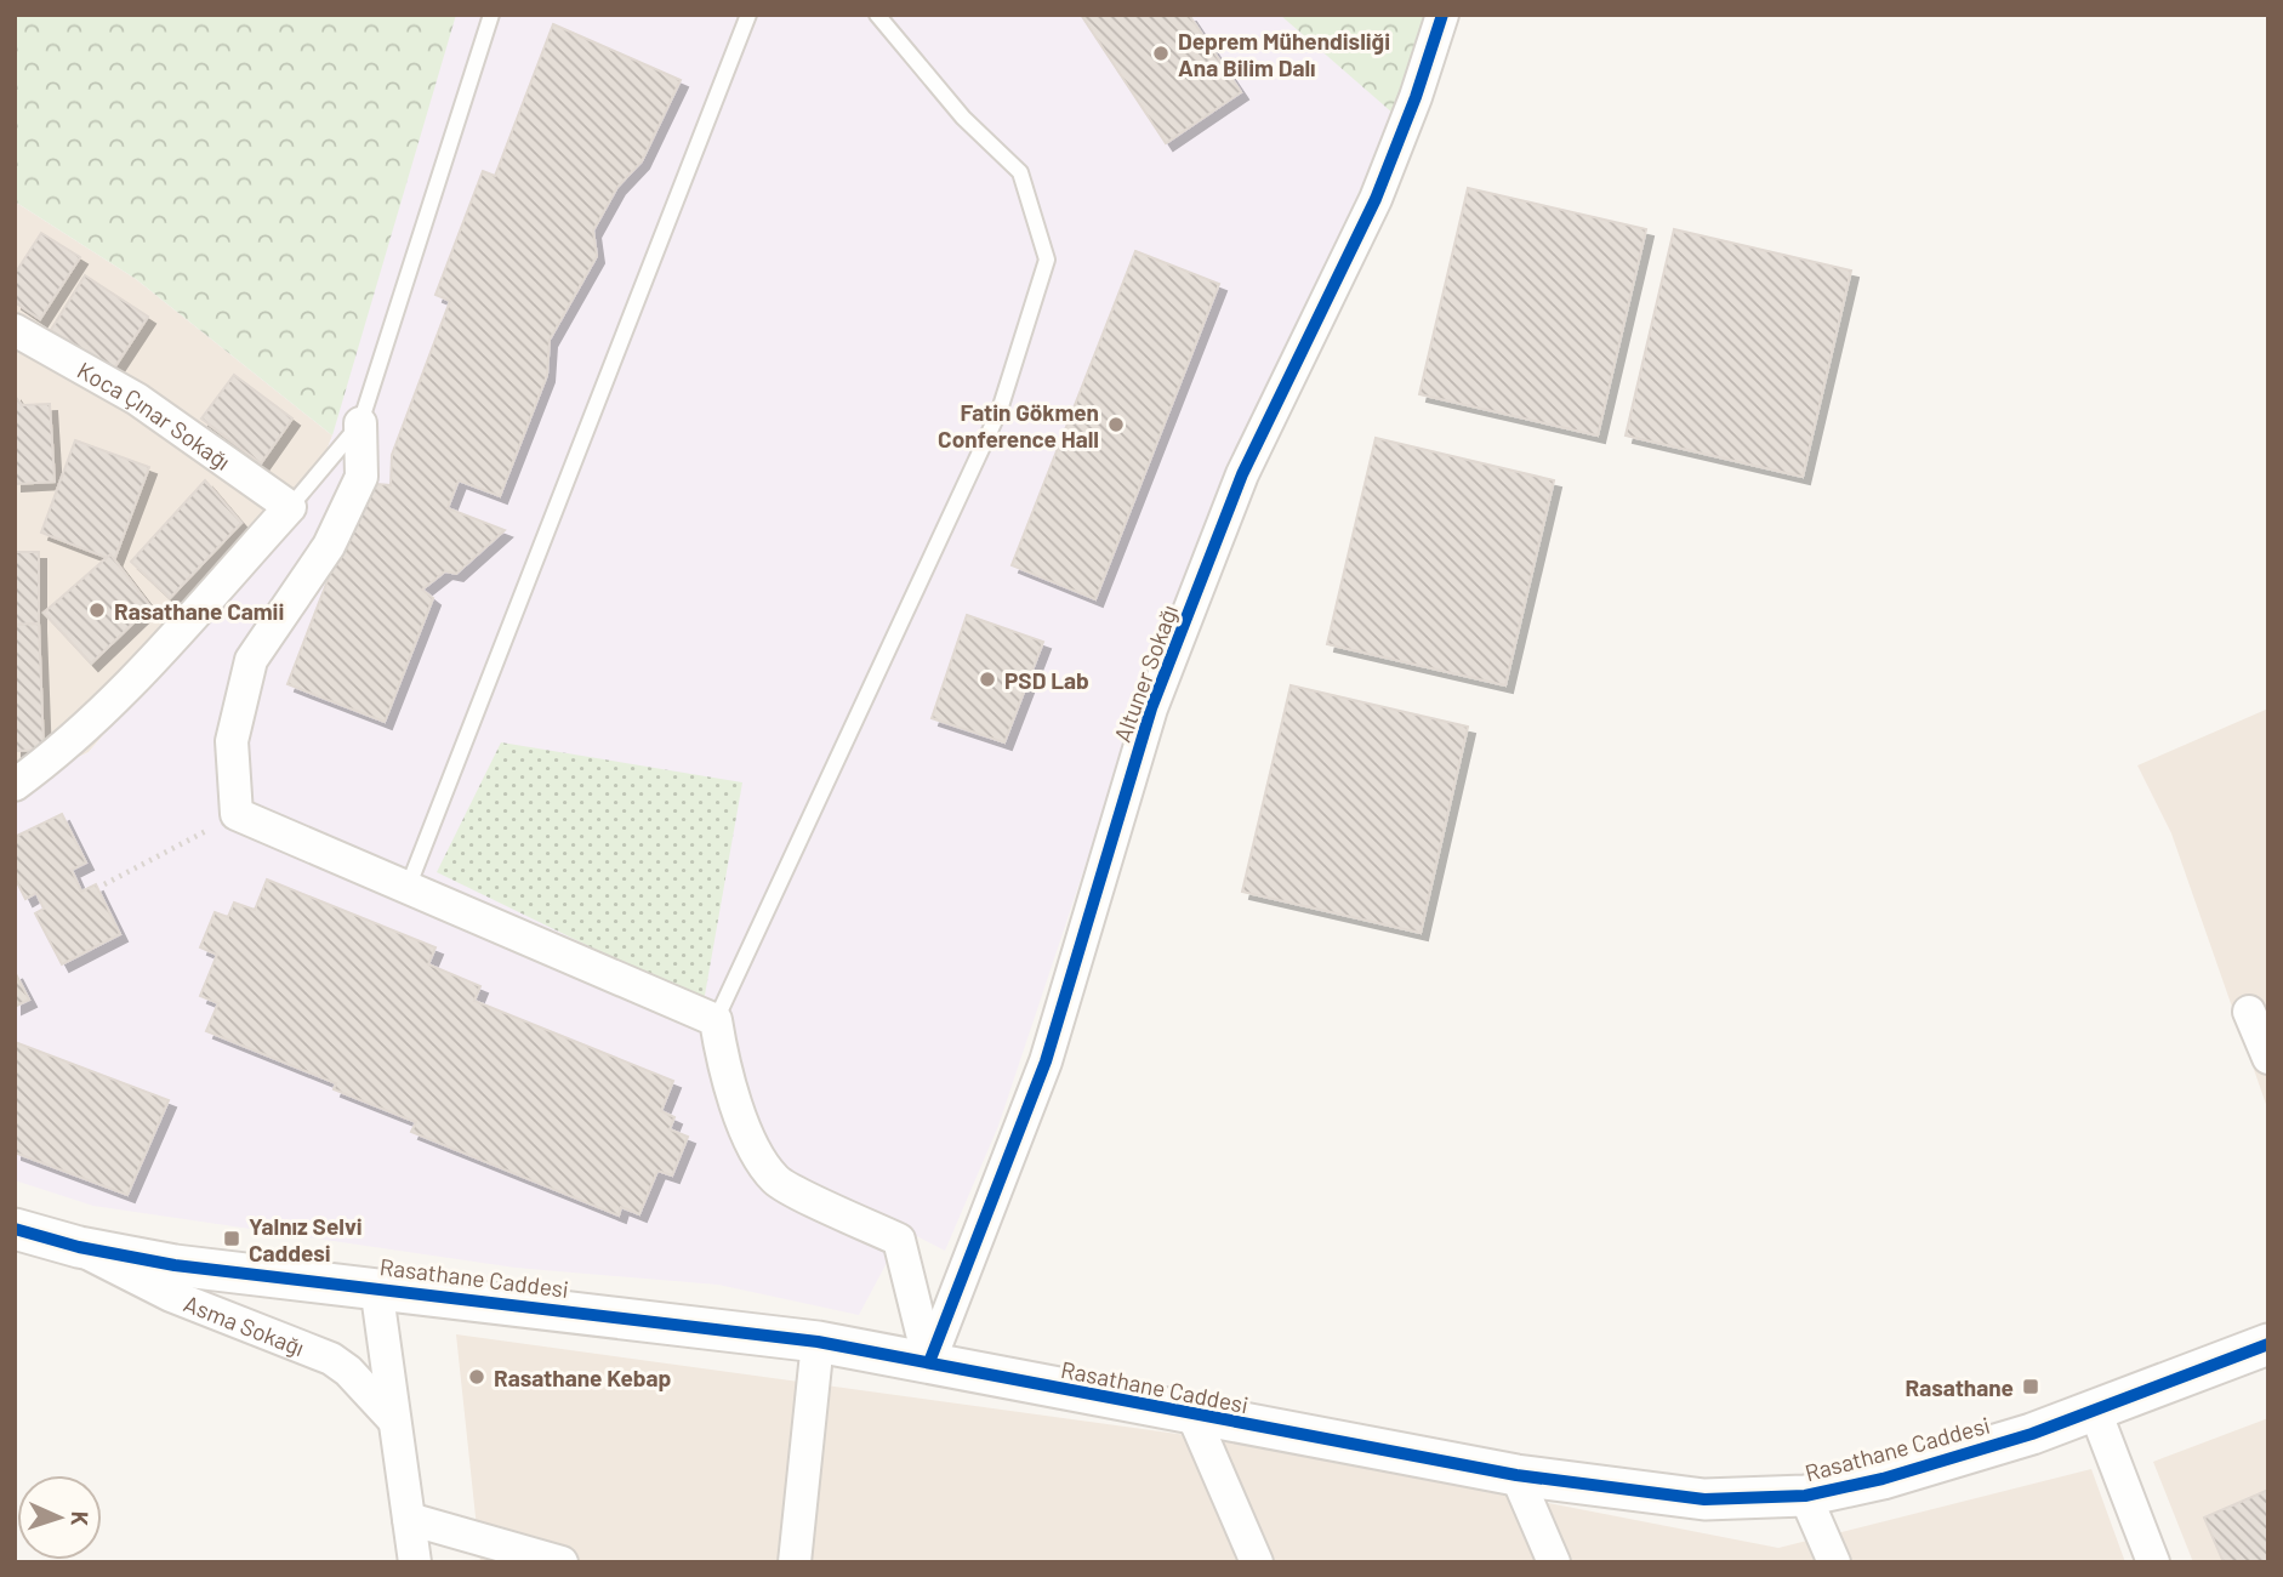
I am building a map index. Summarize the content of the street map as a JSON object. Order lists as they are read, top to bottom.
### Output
{
  "streets": {
    "street": [
      "Koca Çınar Sokağı",
      "Altuner Sokağı",
      "Rasathane Caddesi",
      "Asma Sokağı"
    ]
  },
  "crossings": [
    ["Altuner Sokağı", "Rasathane Caddesi"],
    ["Rasathane Caddesi", "Asma Sokağı"]
  ],
  "places": {
    "other": [
      "Deprem Mühendisliği Ana Bilim Dalı",
      "Fatin Gökmen Conference Hall",
      "Rasathane Camii",
      "PSD Lab",
      "Rasathane Kebap"
    ],
    "transit": ["Yalnız Selvi Caddesi", "Rasathane"]
  },
  "north": "right"
}
